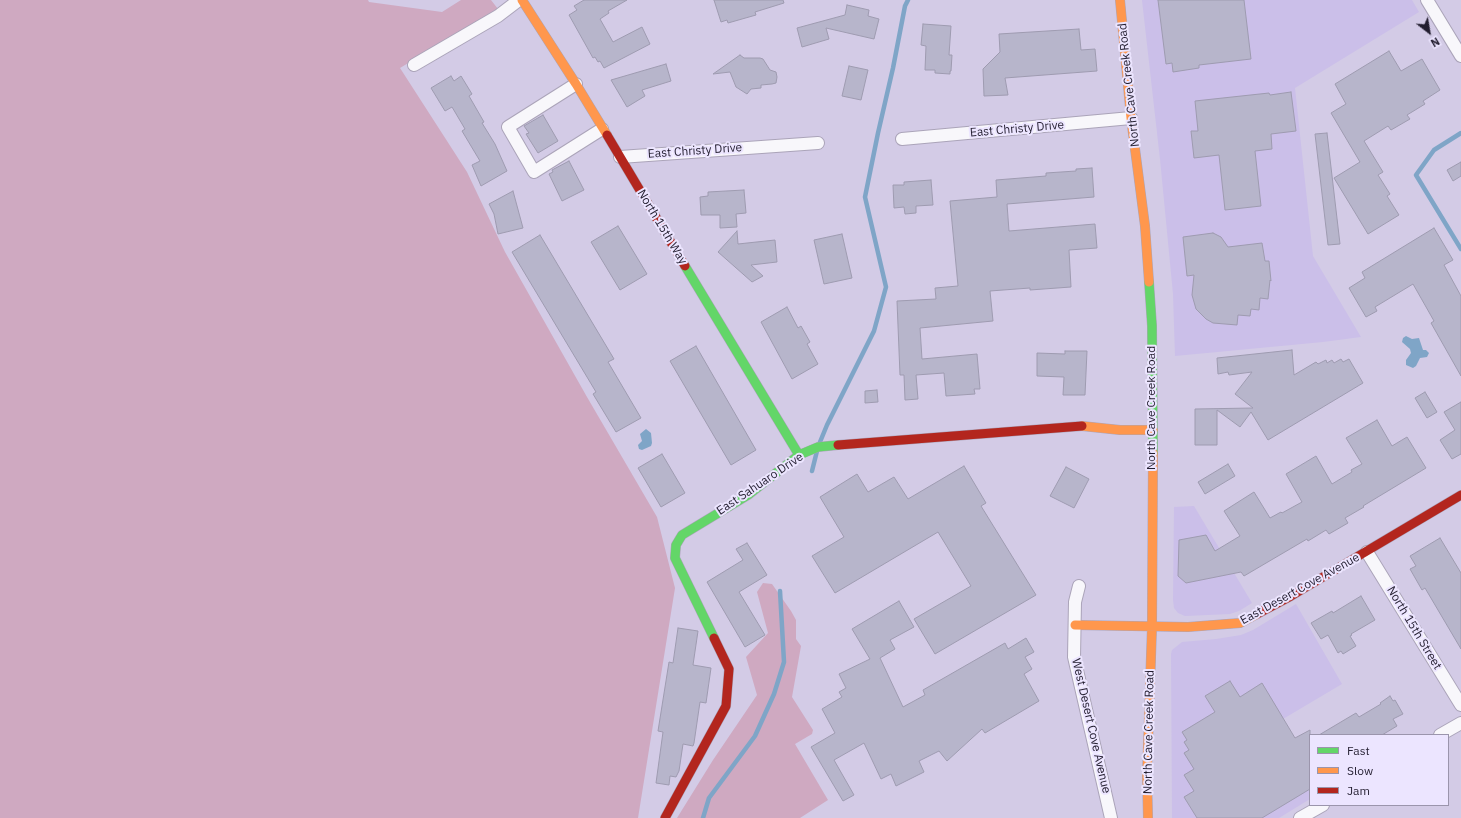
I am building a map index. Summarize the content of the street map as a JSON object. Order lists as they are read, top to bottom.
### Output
{
  "streets": {
    "street": [
      "North Cave Creek Road",
      "East Christy Drive",
      "North 15th Way",
      "East Sahuaro Drive",
      "East Desert Cove Avenue",
      "North 15th Street",
      "West Desert Cove Avenue"
    ]
  },
  "crossings": [
    ["North Cave Creek Road", "East Christy Drive"],
    ["North Cave Creek Road", "East Sahuaro Drive"],
    ["North Cave Creek Road", "East Desert Cove Avenue"],
    ["East Christy Drive", "North 15th Way"],
    ["North 15th Way", "East Sahuaro Drive"],
    ["East Desert Cove Avenue", "North 15th Street"],
    ["East Desert Cove Avenue", "West Desert Cove Avenue"]
  ],
  "legend": ["Fast", "Slow", "Jam"],
  "north": "bottom right"
}
